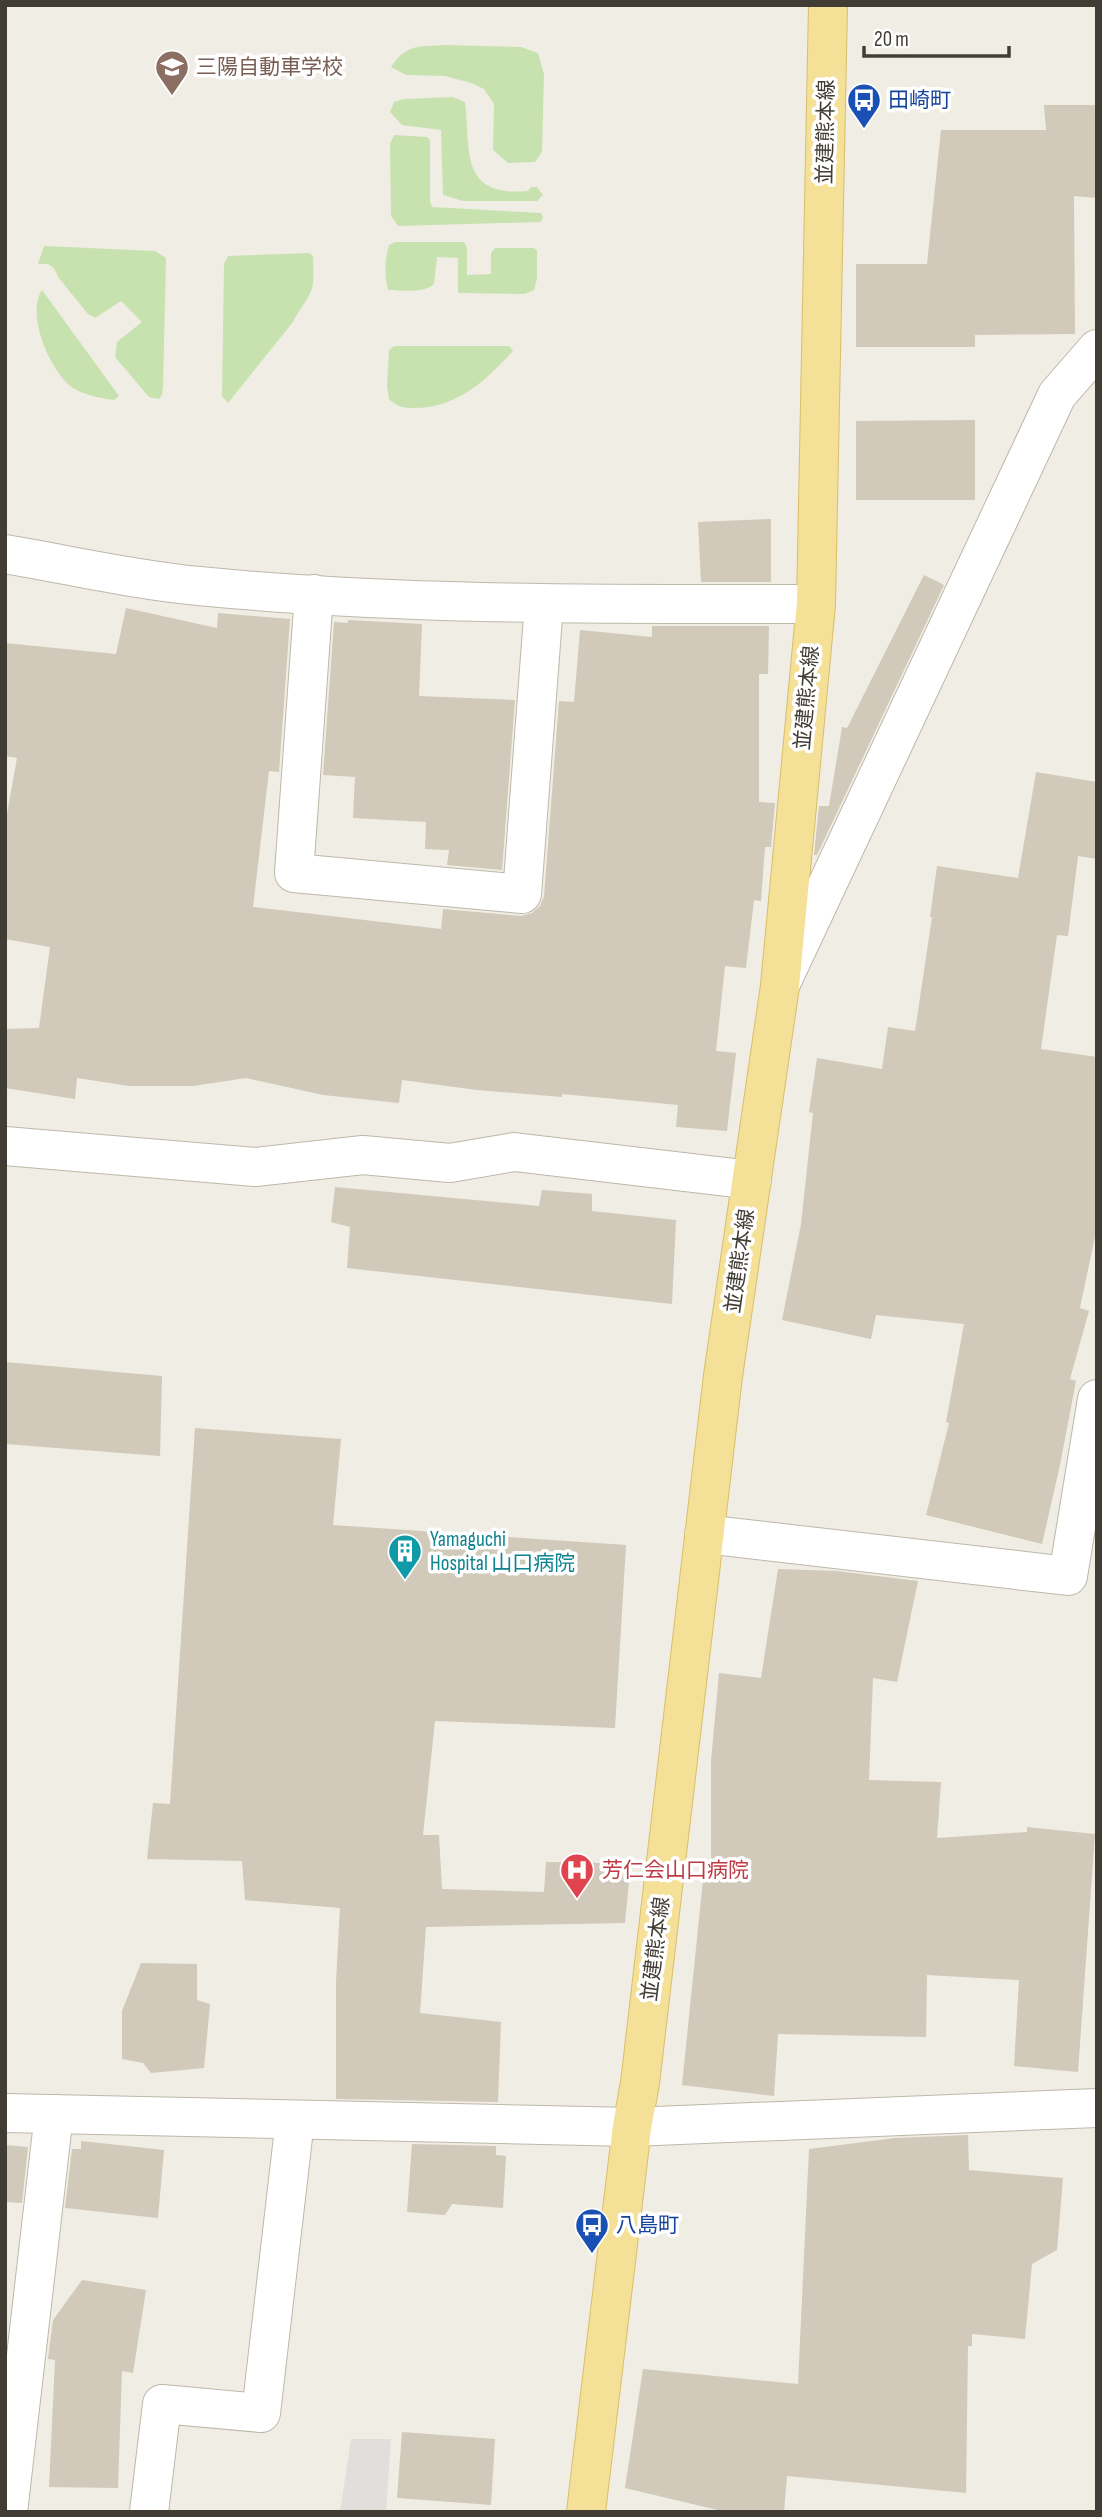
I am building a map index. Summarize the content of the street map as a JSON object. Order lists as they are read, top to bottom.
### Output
{
  "streets": {
    "main road": ["並建熊本線"]
  },
  "places": {
    "school or university": ["三陽自動車学校"],
    "bus stop": ["田崎町", "八島町"],
    "building": ["Yamaguchi Hospital 山口病院"],
    "hospital": ["芳仁会山口病院"]
  },
  "scale_bar": "20 m"
}
